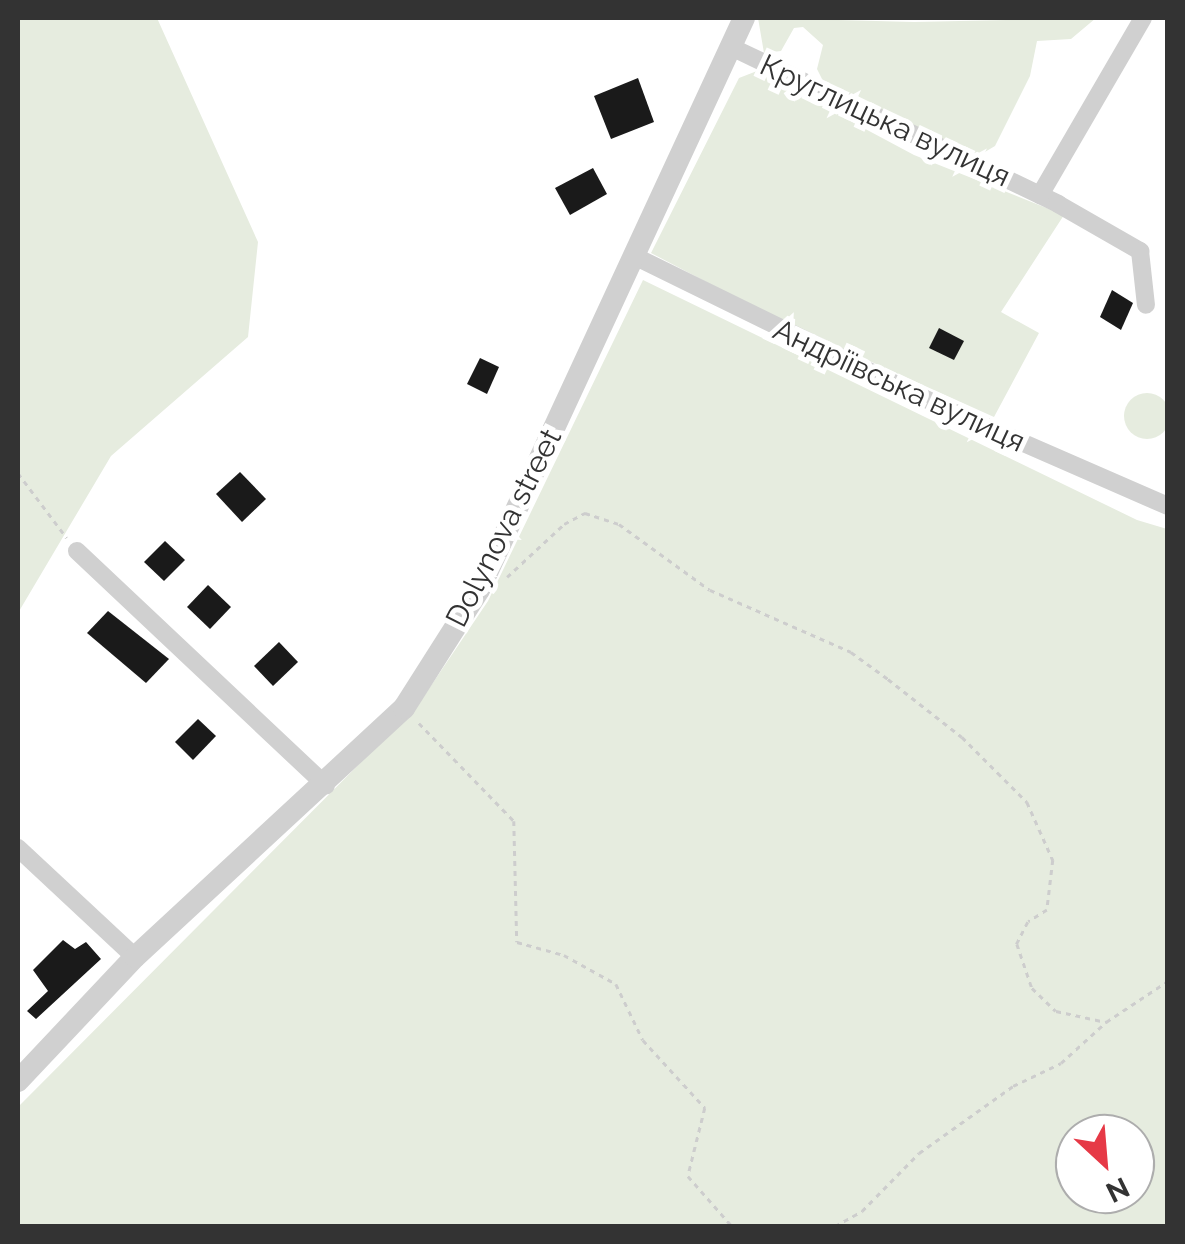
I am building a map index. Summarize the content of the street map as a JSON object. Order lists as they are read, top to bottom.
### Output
{
  "streets": {
    "street": ["Круглицька вулиця", "Андріївська вулиця", "Dolynova street"]
  },
  "crossings": [
    ["Круглицька вулиця", "Dolynova street"],
    ["Андріївська вулиця", "Dolynova street"]
  ],
  "north": "bottom right"
}
